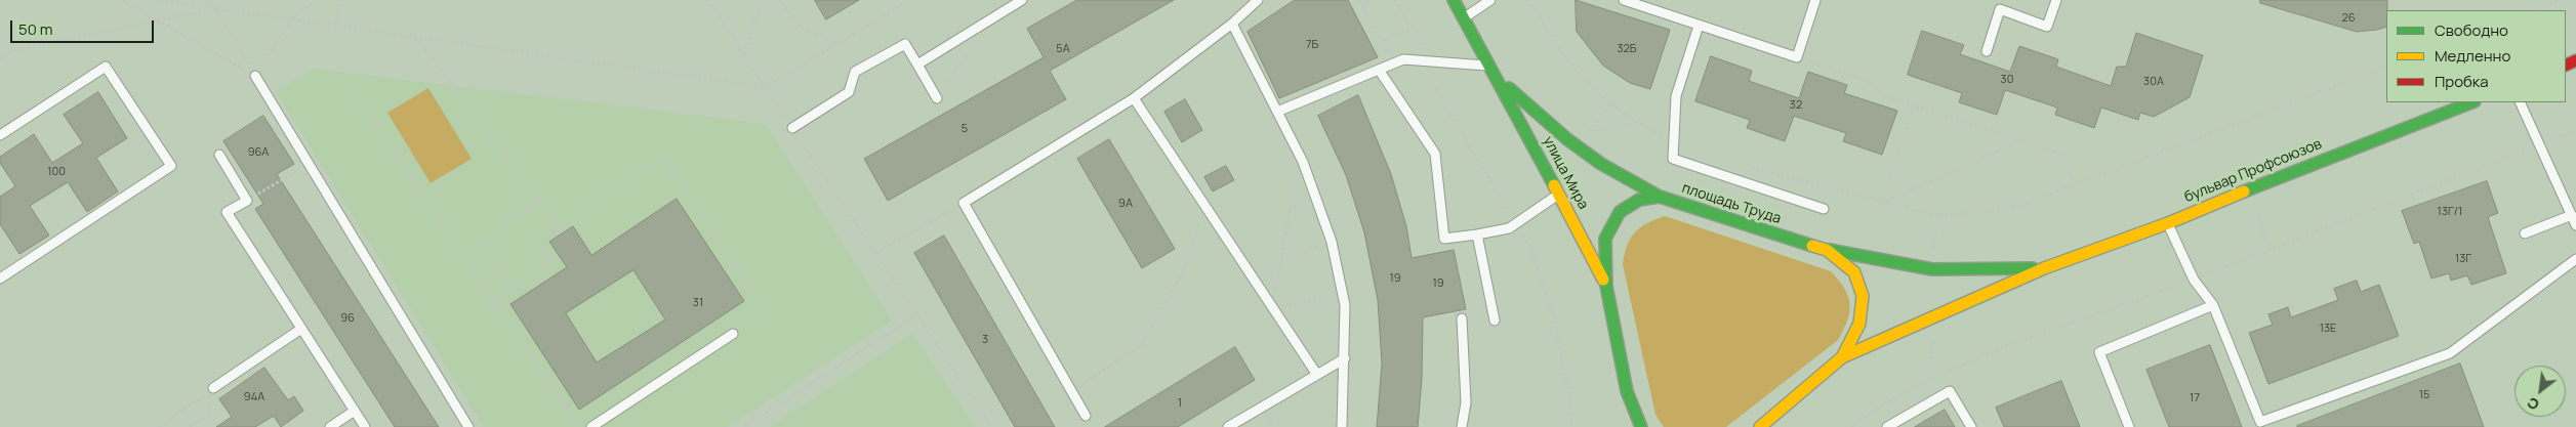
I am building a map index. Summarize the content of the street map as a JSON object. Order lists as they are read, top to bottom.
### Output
{
  "streets": {
    "street": ["бульвар Профсоюзов", "улица Мира", "площадь Труда"]
  },
  "crossings": [
    ["бульвар Профсоюзов", "площадь Труда"],
    ["улица Мира", "площадь Труда"]
  ],
  "house_numbers": [
    "26",
    "7Б",
    "5А",
    "32Б",
    "30",
    "30А",
    "32",
    "5",
    "96А",
    "100",
    "9А",
    "13Г/1",
    "13Г",
    "19",
    "19",
    "31",
    "96",
    "13Е",
    "3",
    "15",
    "94А",
    "17",
    "1"
  ],
  "legend": ["Свободно", "Медленно", "Пробка"],
  "scale_bar": "50 m",
  "north": "bottom left"
}
